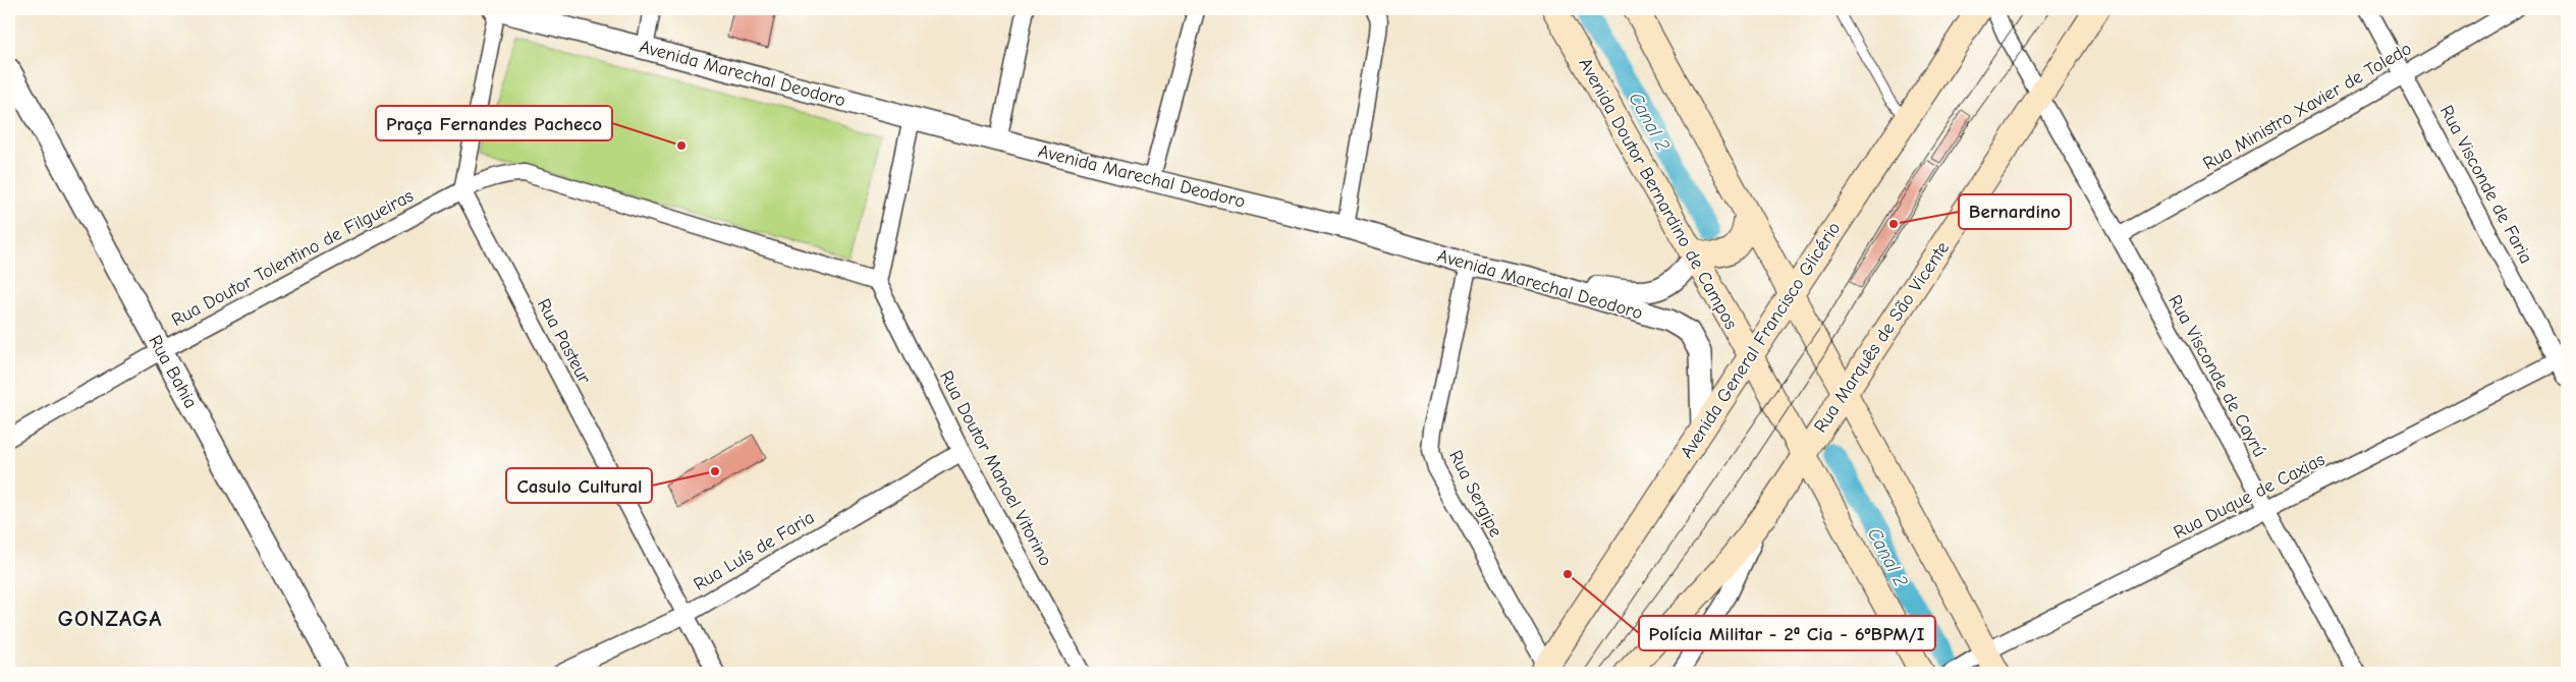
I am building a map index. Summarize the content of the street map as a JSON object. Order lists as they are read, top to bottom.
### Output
{
  "streets": {
    "main road": ["Avenida Doutor Bernardino de Campos", "Rua Marquês de São Vicente", "Avenida General Francisco Glicério"],
    "street": [
      "Avenida Marechal Deodoro",
      "Rua Ministro Xavier de Toledo",
      "Rua Visconde de Faria",
      "Rua Doutor Tolentino de Filgueiras",
      "Rua Pasteur",
      "Rua Bahia",
      "Rua Visconde de Cayrú",
      "Rua Doutor Manoel Vitorino",
      "Rua Sergipe",
      "Rua Duque de Caxias",
      "Rua Luís de Faria"
    ]
  },
  "crossings": [
    ["Avenida Marechal Deodoro", "Avenida General Francisco Glicério"],
    ["Avenida Marechal Deodoro", "Rua Sergipe"],
    ["Rua Ministro Xavier de Toledo", "Rua Visconde de Faria"],
    ["Rua Ministro Xavier de Toledo", "Rua Visconde de Cayrú"],
    ["Rua Visconde de Faria", "Rua Duque de Caxias"],
    ["Avenida Doutor Bernardino de Campos", "Rua Marquês de São Vicente"],
    ["Avenida Doutor Bernardino de Campos", "Avenida General Francisco Glicério"],
    ["Rua Doutor Tolentino de Filgueiras", "Rua Pasteur"],
    ["Rua Doutor Tolentino de Filgueiras", "Rua Bahia"],
    ["Rua Doutor Tolentino de Filgueiras", "Rua Doutor Manoel Vitorino"],
    ["Rua Marquês de São Vicente", "Rua Visconde de Cayrú"],
    ["Avenida General Francisco Glicério", "Rua Sergipe"],
    ["Rua Pasteur", "Rua Luís de Faria"],
    ["Rua Visconde de Cayrú", "Rua Duque de Caxias"],
    ["Rua Doutor Manoel Vitorino", "Rua Luís de Faria"]
  ],
  "districts": ["GONZAGA"],
  "water": ["Canal 2"],
  "places": [
    "Praça Fernandes Pacheco",
    "Bernardino",
    "Casulo Cultural",
    "Polícia Militar - 2ª Cia - 6ºBPM/I"
  ]
}
